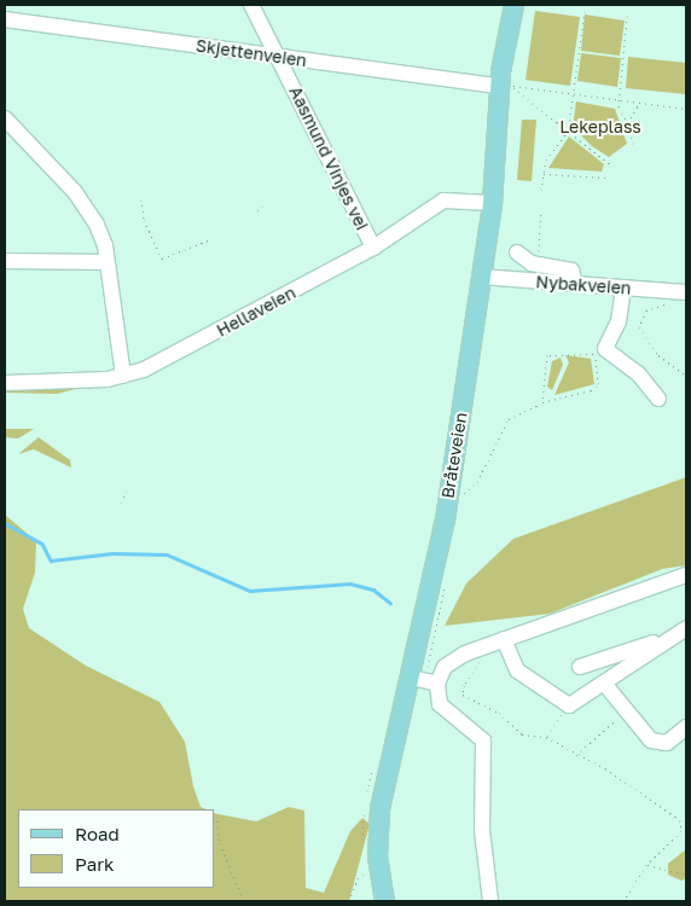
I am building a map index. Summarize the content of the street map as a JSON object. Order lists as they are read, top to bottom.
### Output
{
  "streets": {
    "main road": ["Bråteveien"],
    "street": [
      "Skjettenveien",
      "Aasmund Vinjes vei",
      "Nybakveien",
      "Hellaveien"
    ]
  },
  "crossings": [
    ["Skjettenveien", "Aasmund Vinjes vei"],
    ["Skjettenveien", "Bråteveien"],
    ["Aasmund Vinjes vei", "Hellaveien"],
    ["Nybakveien", "Bråteveien"],
    ["Hellaveien", "Bråteveien"]
  ],
  "parks": ["Lekeplass"],
  "legend": ["Road", "Park"]
}
